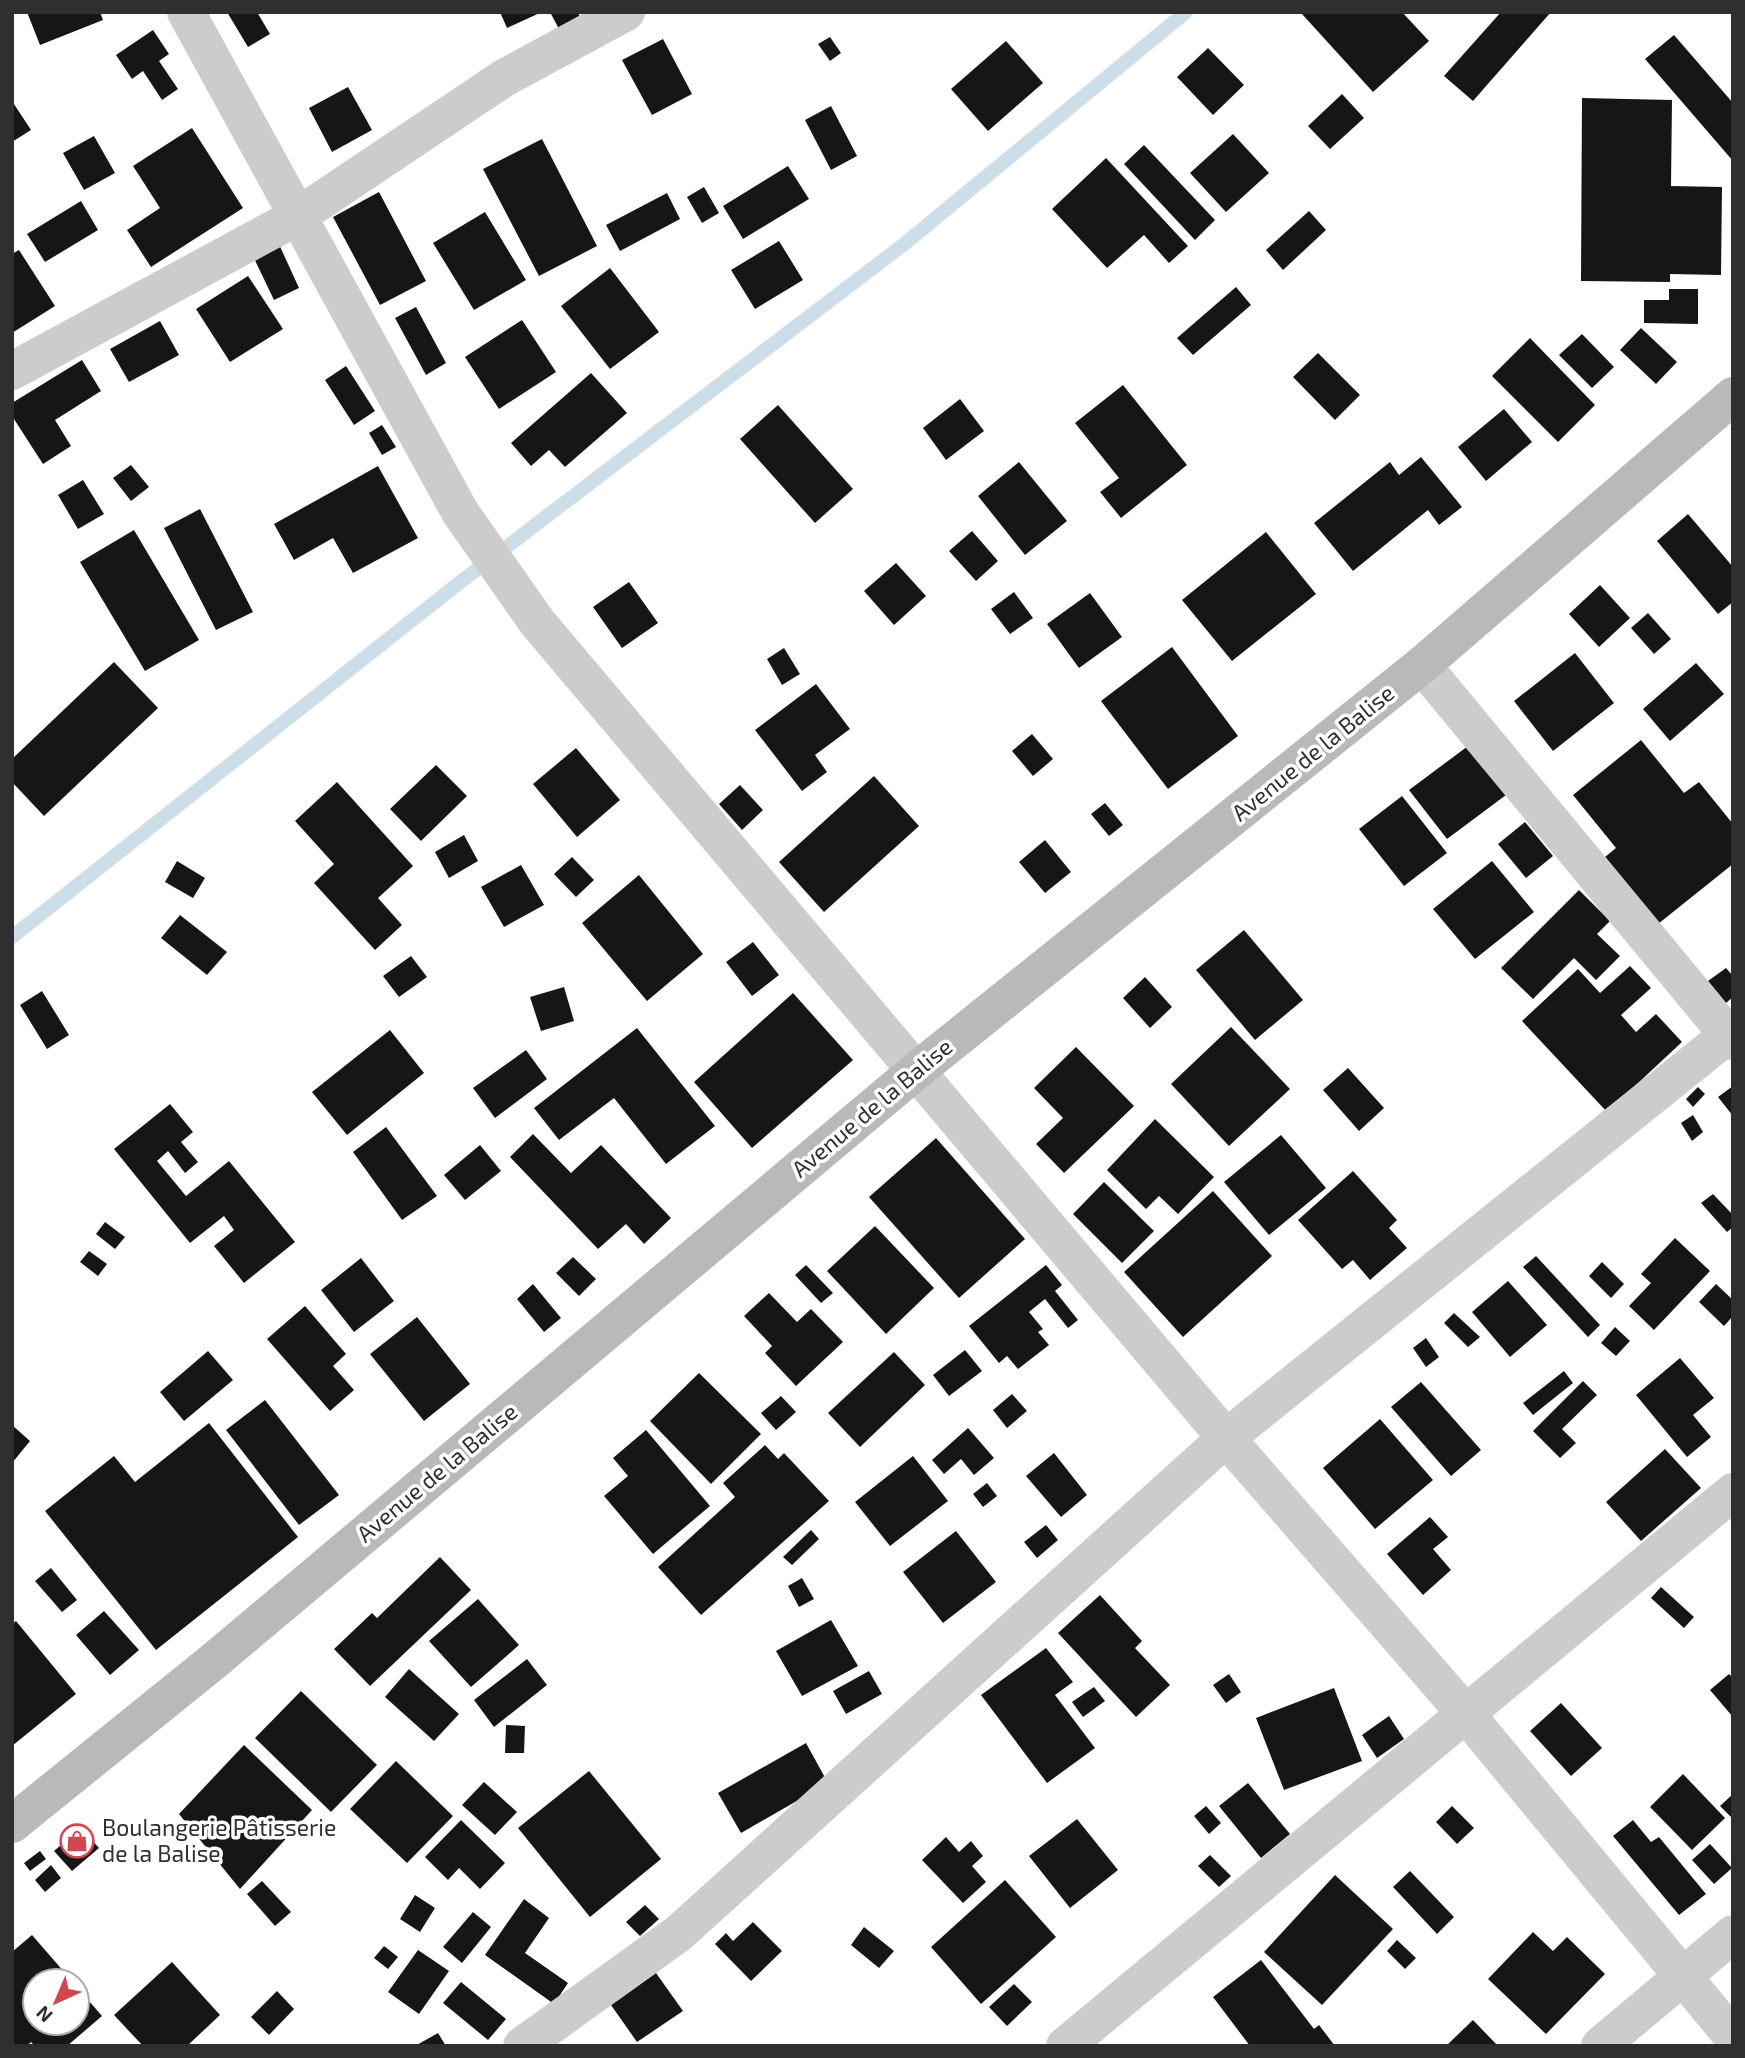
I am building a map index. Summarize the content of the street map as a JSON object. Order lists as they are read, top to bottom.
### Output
{
  "streets": {
    "street": ["Avenue de la Balise"]
  },
  "places": {
    "shop": ["Boulangerie Pâtisserie de la Balise"]
  },
  "north": "bottom left"
}
